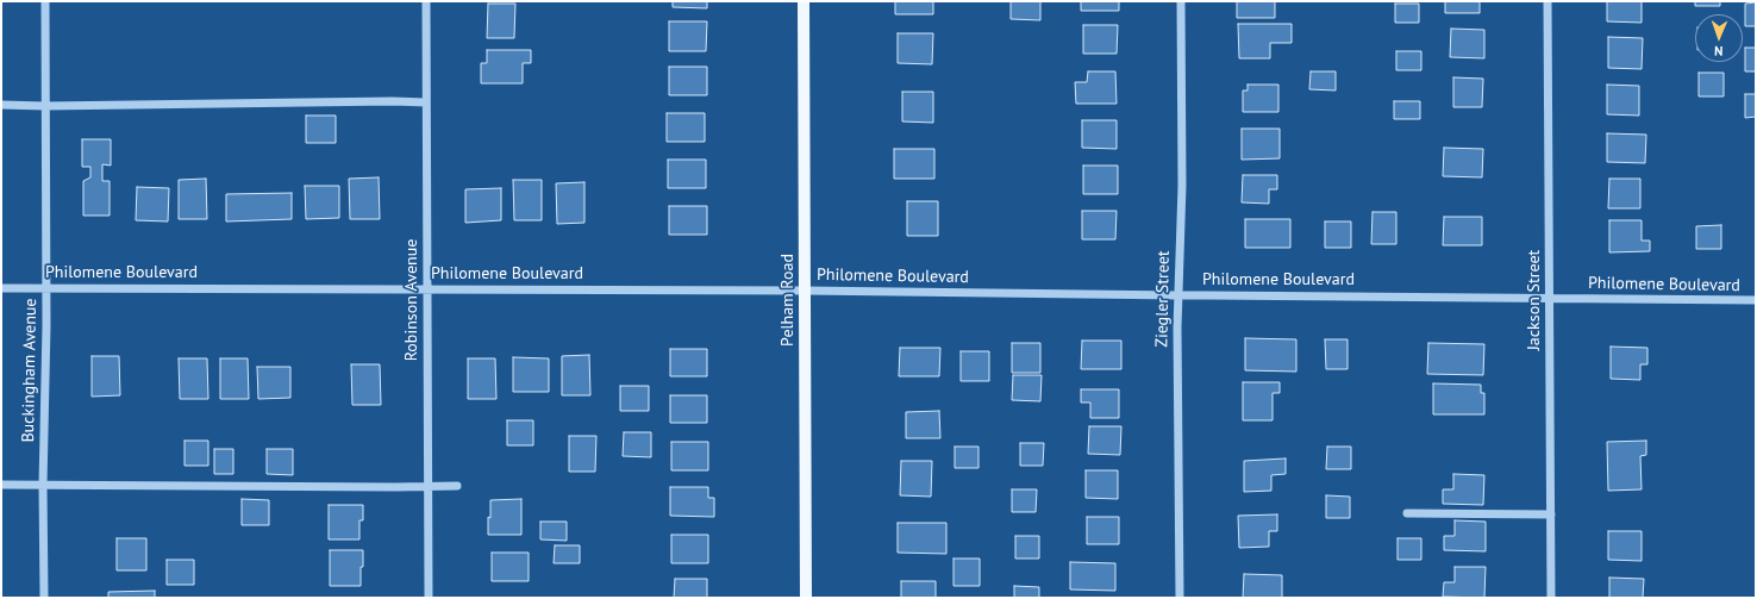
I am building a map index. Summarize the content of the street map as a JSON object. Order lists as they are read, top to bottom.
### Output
{
  "streets": {
    "main road": ["Pelham Road"],
    "street": [
      "Philomene Boulevard",
      "Ziegler Street",
      "Robinson Avenue",
      "Jackson Street",
      "Buckingham Avenue"
    ]
  },
  "crossings": [
    ["Philomene Boulevard", "Ziegler Street"],
    ["Philomene Boulevard", "Robinson Avenue"],
    ["Philomene Boulevard", "Pelham Road"],
    ["Philomene Boulevard", "Jackson Street"],
    ["Philomene Boulevard", "Buckingham Avenue"]
  ],
  "north": "bottom"
}
